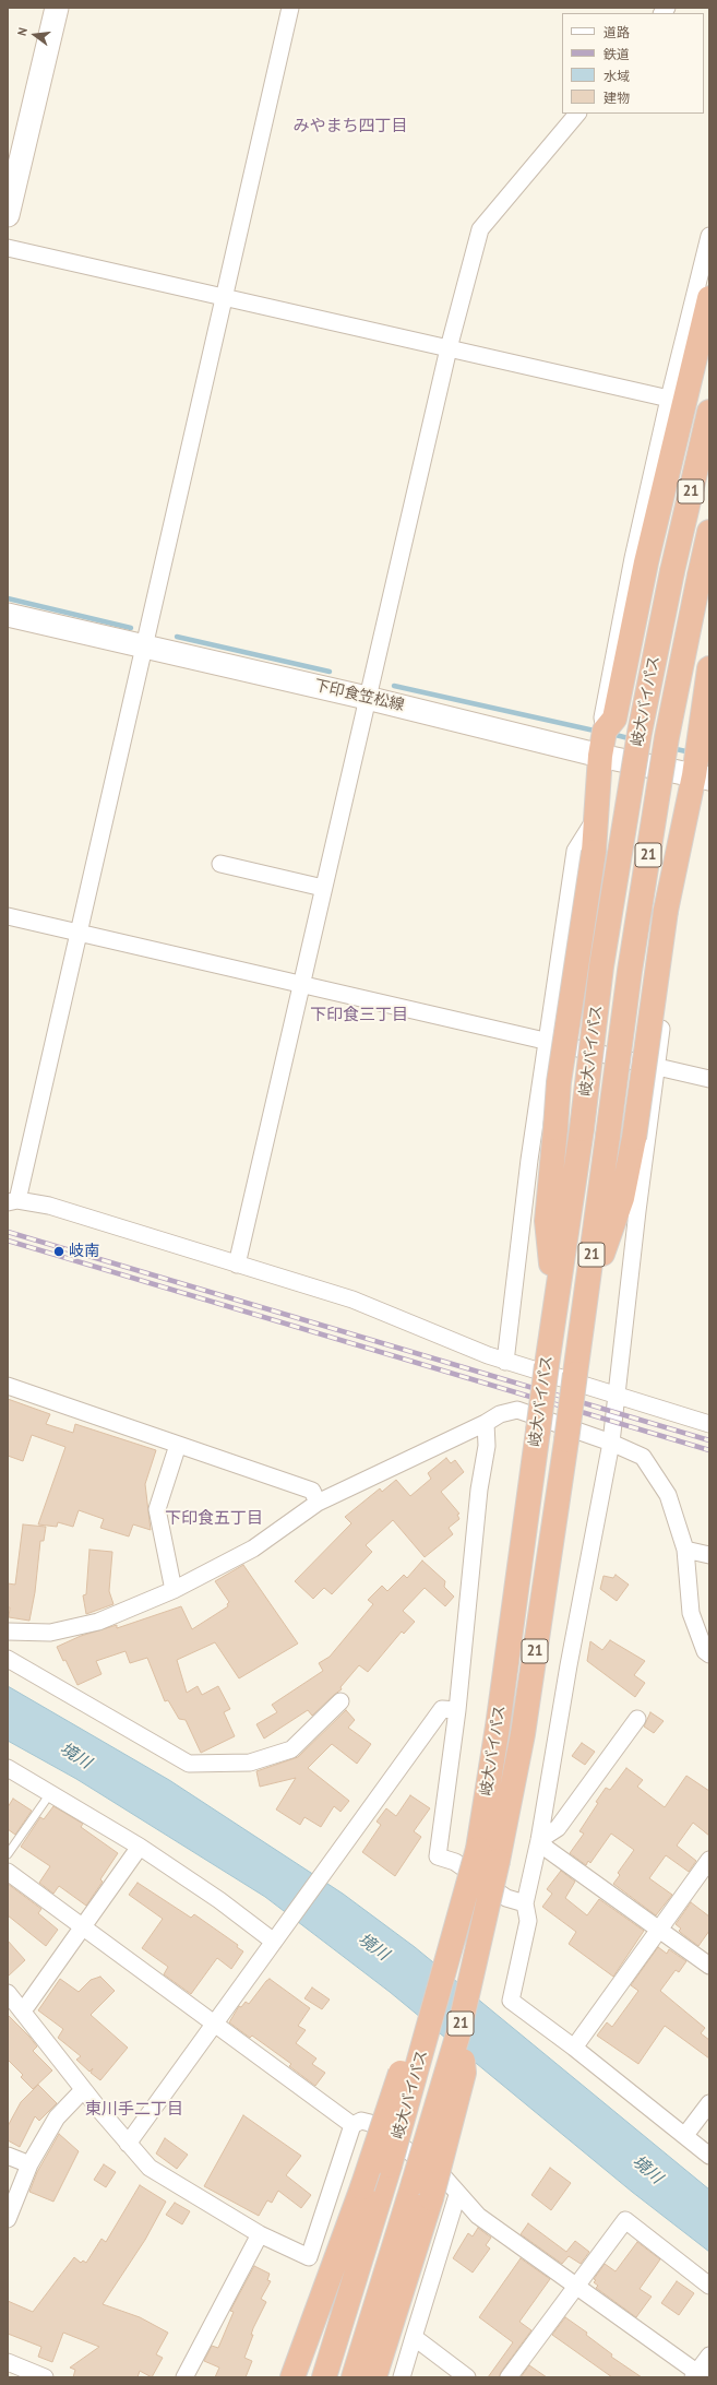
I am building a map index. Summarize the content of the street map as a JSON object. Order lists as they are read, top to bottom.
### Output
{
  "streets": {
    "highway": ["21", "岐大バイパス"],
    "main road": ["下印食笠松線"]
  },
  "crossings": [
    ["21", "下印食笠松線"],
    ["21", "岐大バイパス"]
  ],
  "districts": [
    "みやまち四丁目",
    "下印食三丁目",
    "下印食五丁目",
    "東川手二丁目"
  ],
  "water": ["境川"],
  "places": ["岐南"],
  "legend": [
    "道路",
    "鉄道",
    "水域",
    "建物"
  ],
  "north": "left"
}
